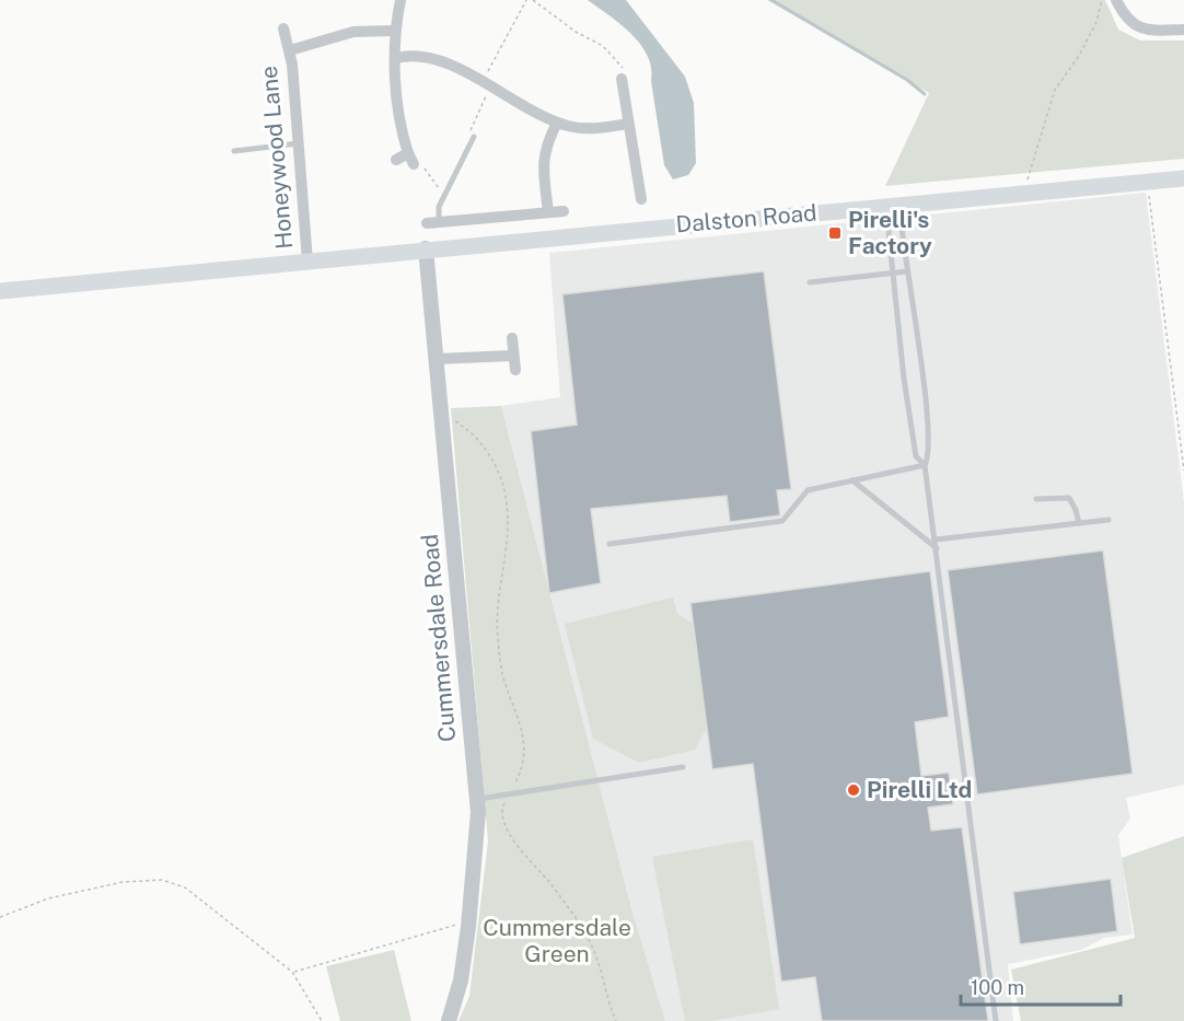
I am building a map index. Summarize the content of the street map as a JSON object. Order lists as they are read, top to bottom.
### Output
{
  "streets": {
    "main road": ["Dalston Road"],
    "street": ["Honeywood Lane", "Cummersdale Road"]
  },
  "crossings": [
    ["Honeywood Lane", "Dalston Road"],
    ["Dalston Road", "Cummersdale Road"]
  ],
  "parks": ["Cummersdale Green"],
  "places": {
    "transit": ["Pirelli's Factory"],
    "other": ["Pirelli Ltd"]
  },
  "scale_bar": "100 m"
}
